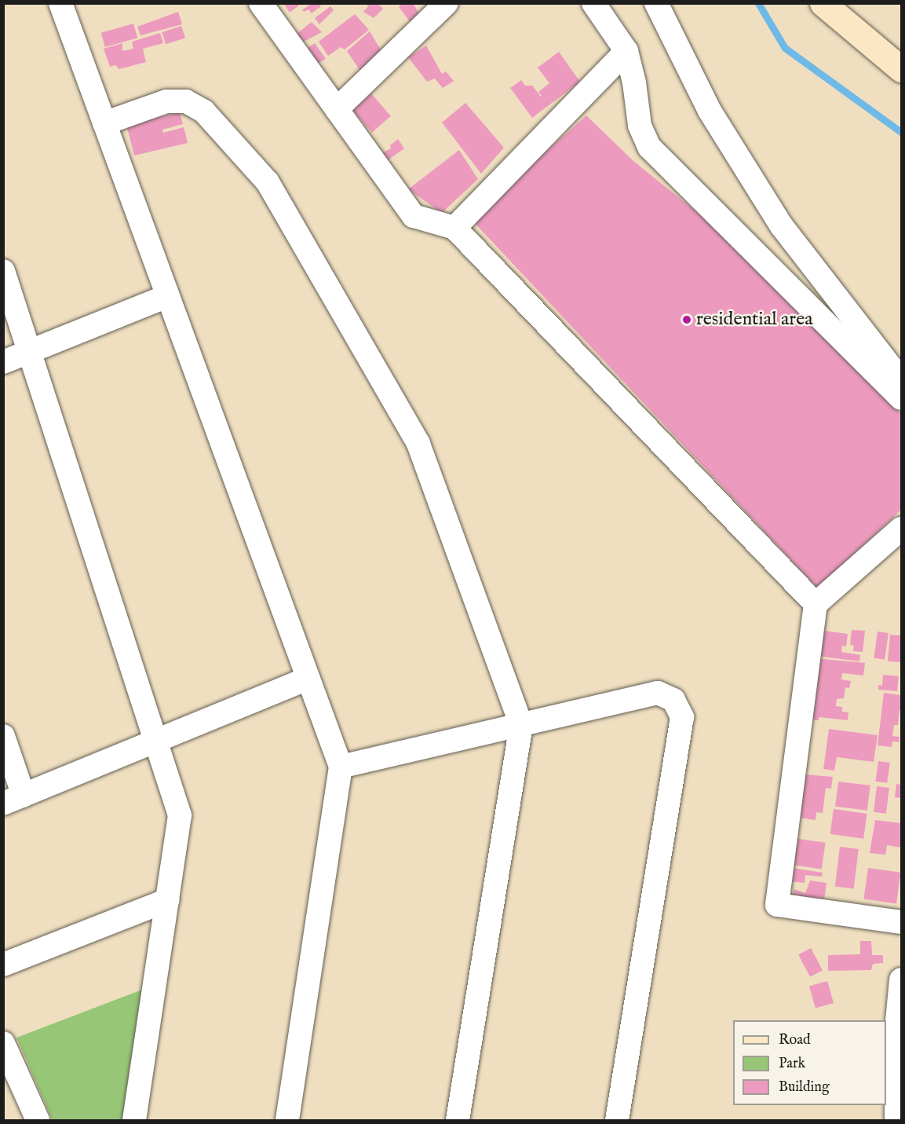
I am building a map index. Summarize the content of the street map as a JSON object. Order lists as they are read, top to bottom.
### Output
{
  "places": ["residential area"],
  "legend": ["Road", "Park", "Building"]
}
